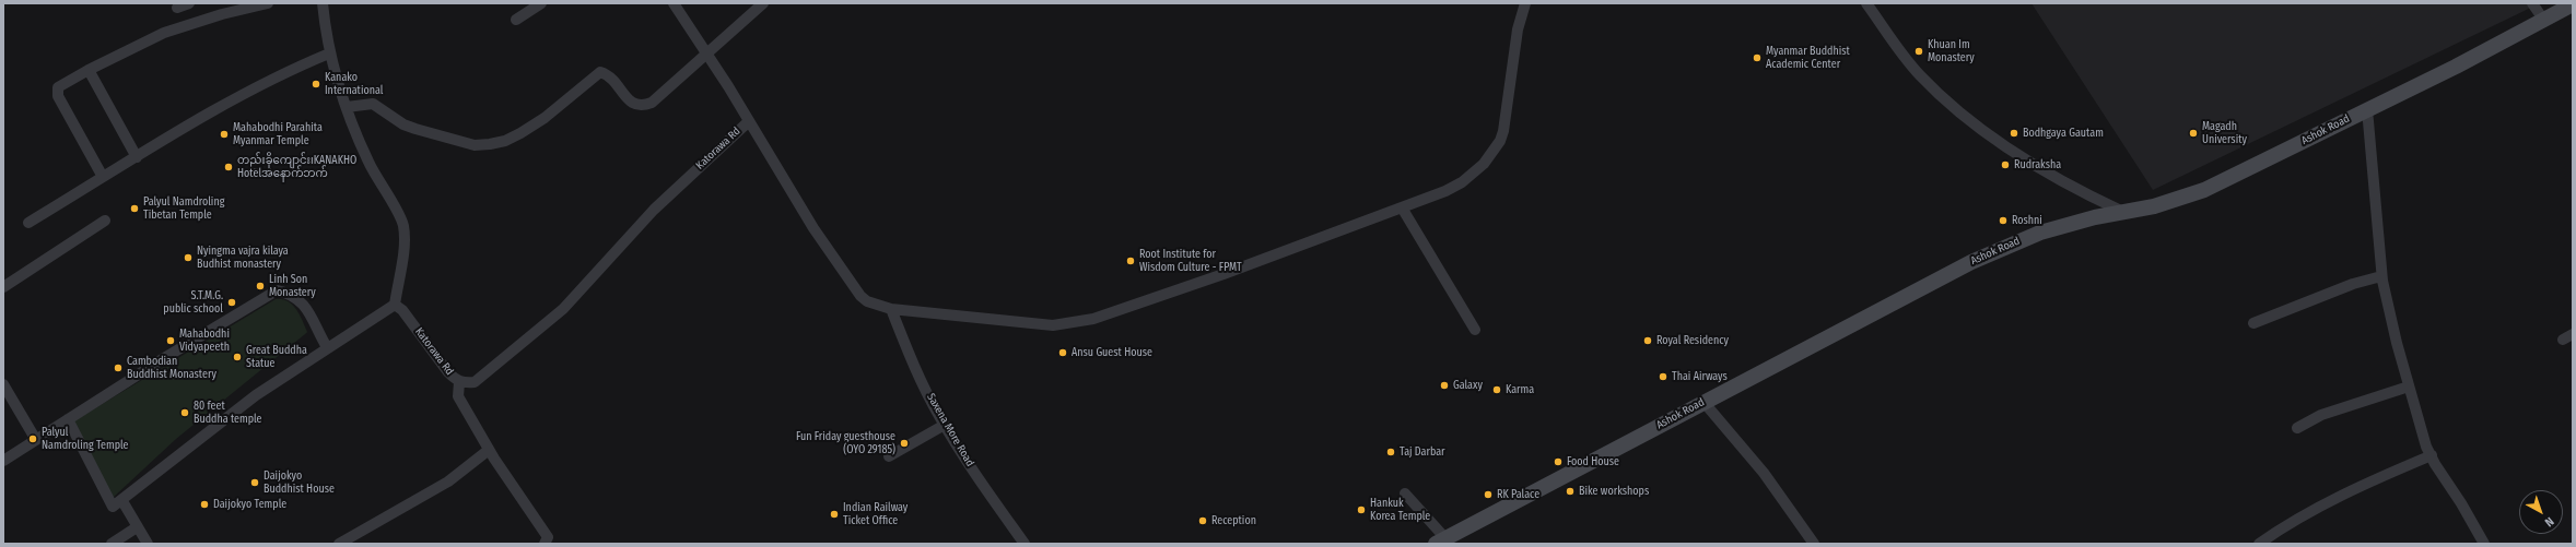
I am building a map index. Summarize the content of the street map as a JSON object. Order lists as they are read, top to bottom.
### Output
{
  "streets": {
    "street": ["Ashok Road", "Katorawa Rd", "Saxena More Road"]
  },
  "places": [
    "Khuan Im Monastery",
    "Myanmar Buddhist Academic Center",
    "Kanako International",
    "Bodhgaya Gautam",
    "Magadh University",
    "Mahabodhi Parahita Myanmar Temple",
    "Rudraksha",
    "တည်းခိုကျောင်း၊KANAKHO Hotelအနောက်ဘက်",
    "Palyul Namdroling Tibetan Temple",
    "Roshni",
    "Nyingma vajra kilaya Budhist monastery",
    "Root Institute for Wisdom Culture - FPMT",
    "Linh Son Monastery",
    "S.T.M.G. public school",
    "Mahabodhi Vidyapeeth",
    "Royal Residency",
    "Ansu Guest House",
    "Great Buddha Statue",
    "Cambodian Buddhist Monastery",
    "Thai Airways",
    "Galaxy",
    "Karma",
    "80 feet Buddha temple",
    "Palyul Namdroling Temple",
    "Fun Friday guesthouse (OYO 29185)",
    "Taj Darbar",
    "Food House",
    "Daijokyo Buddhist House",
    "Bike workshops",
    "RK Palace",
    "Daijokyo Temple",
    "Hankuk Korea Temple",
    "Indian Railway Ticket Office",
    "Reception"
  ],
  "north": "bottom right"
}
